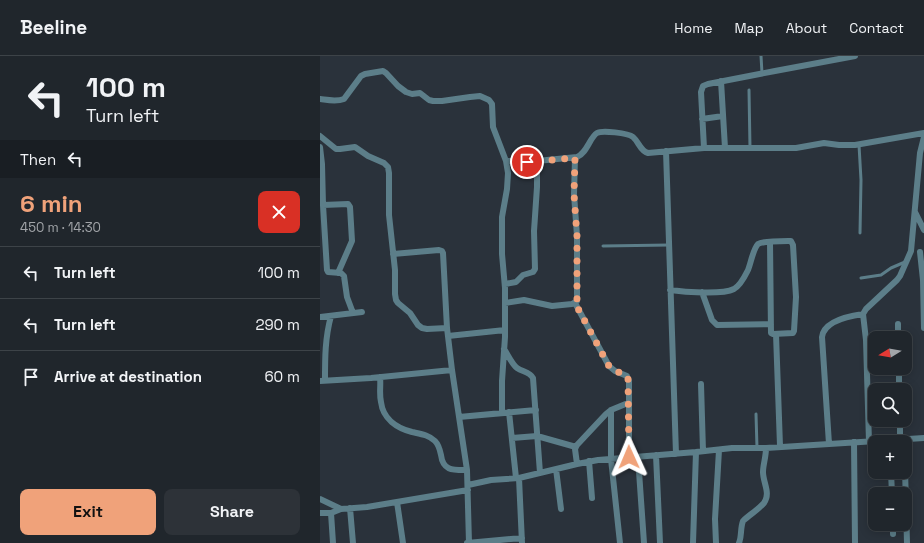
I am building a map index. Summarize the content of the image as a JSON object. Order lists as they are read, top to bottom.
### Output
{
  "north": "left",
  "page": {
    "header": "Beeline",
    "nav": [
      "Home",
      "Map",
      "About",
      "Contact"
    ],
    "turn": ["100 m", "Turn left"],
    "then": "Then",
    "heading": ["6 min", "450 m · 14:30"],
    "list": [
      {
        "name": "Turn left",
        "value": "100 m"
      },
      {
        "name": "Turn left",
        "value": "290 m"
      },
      {
        "name": "Arrive at destination",
        "value": "60 m"
      }
    ],
    "map_buttons": ["+", "−"],
    "buttons": ["Exit", "Share"]
  }
}
